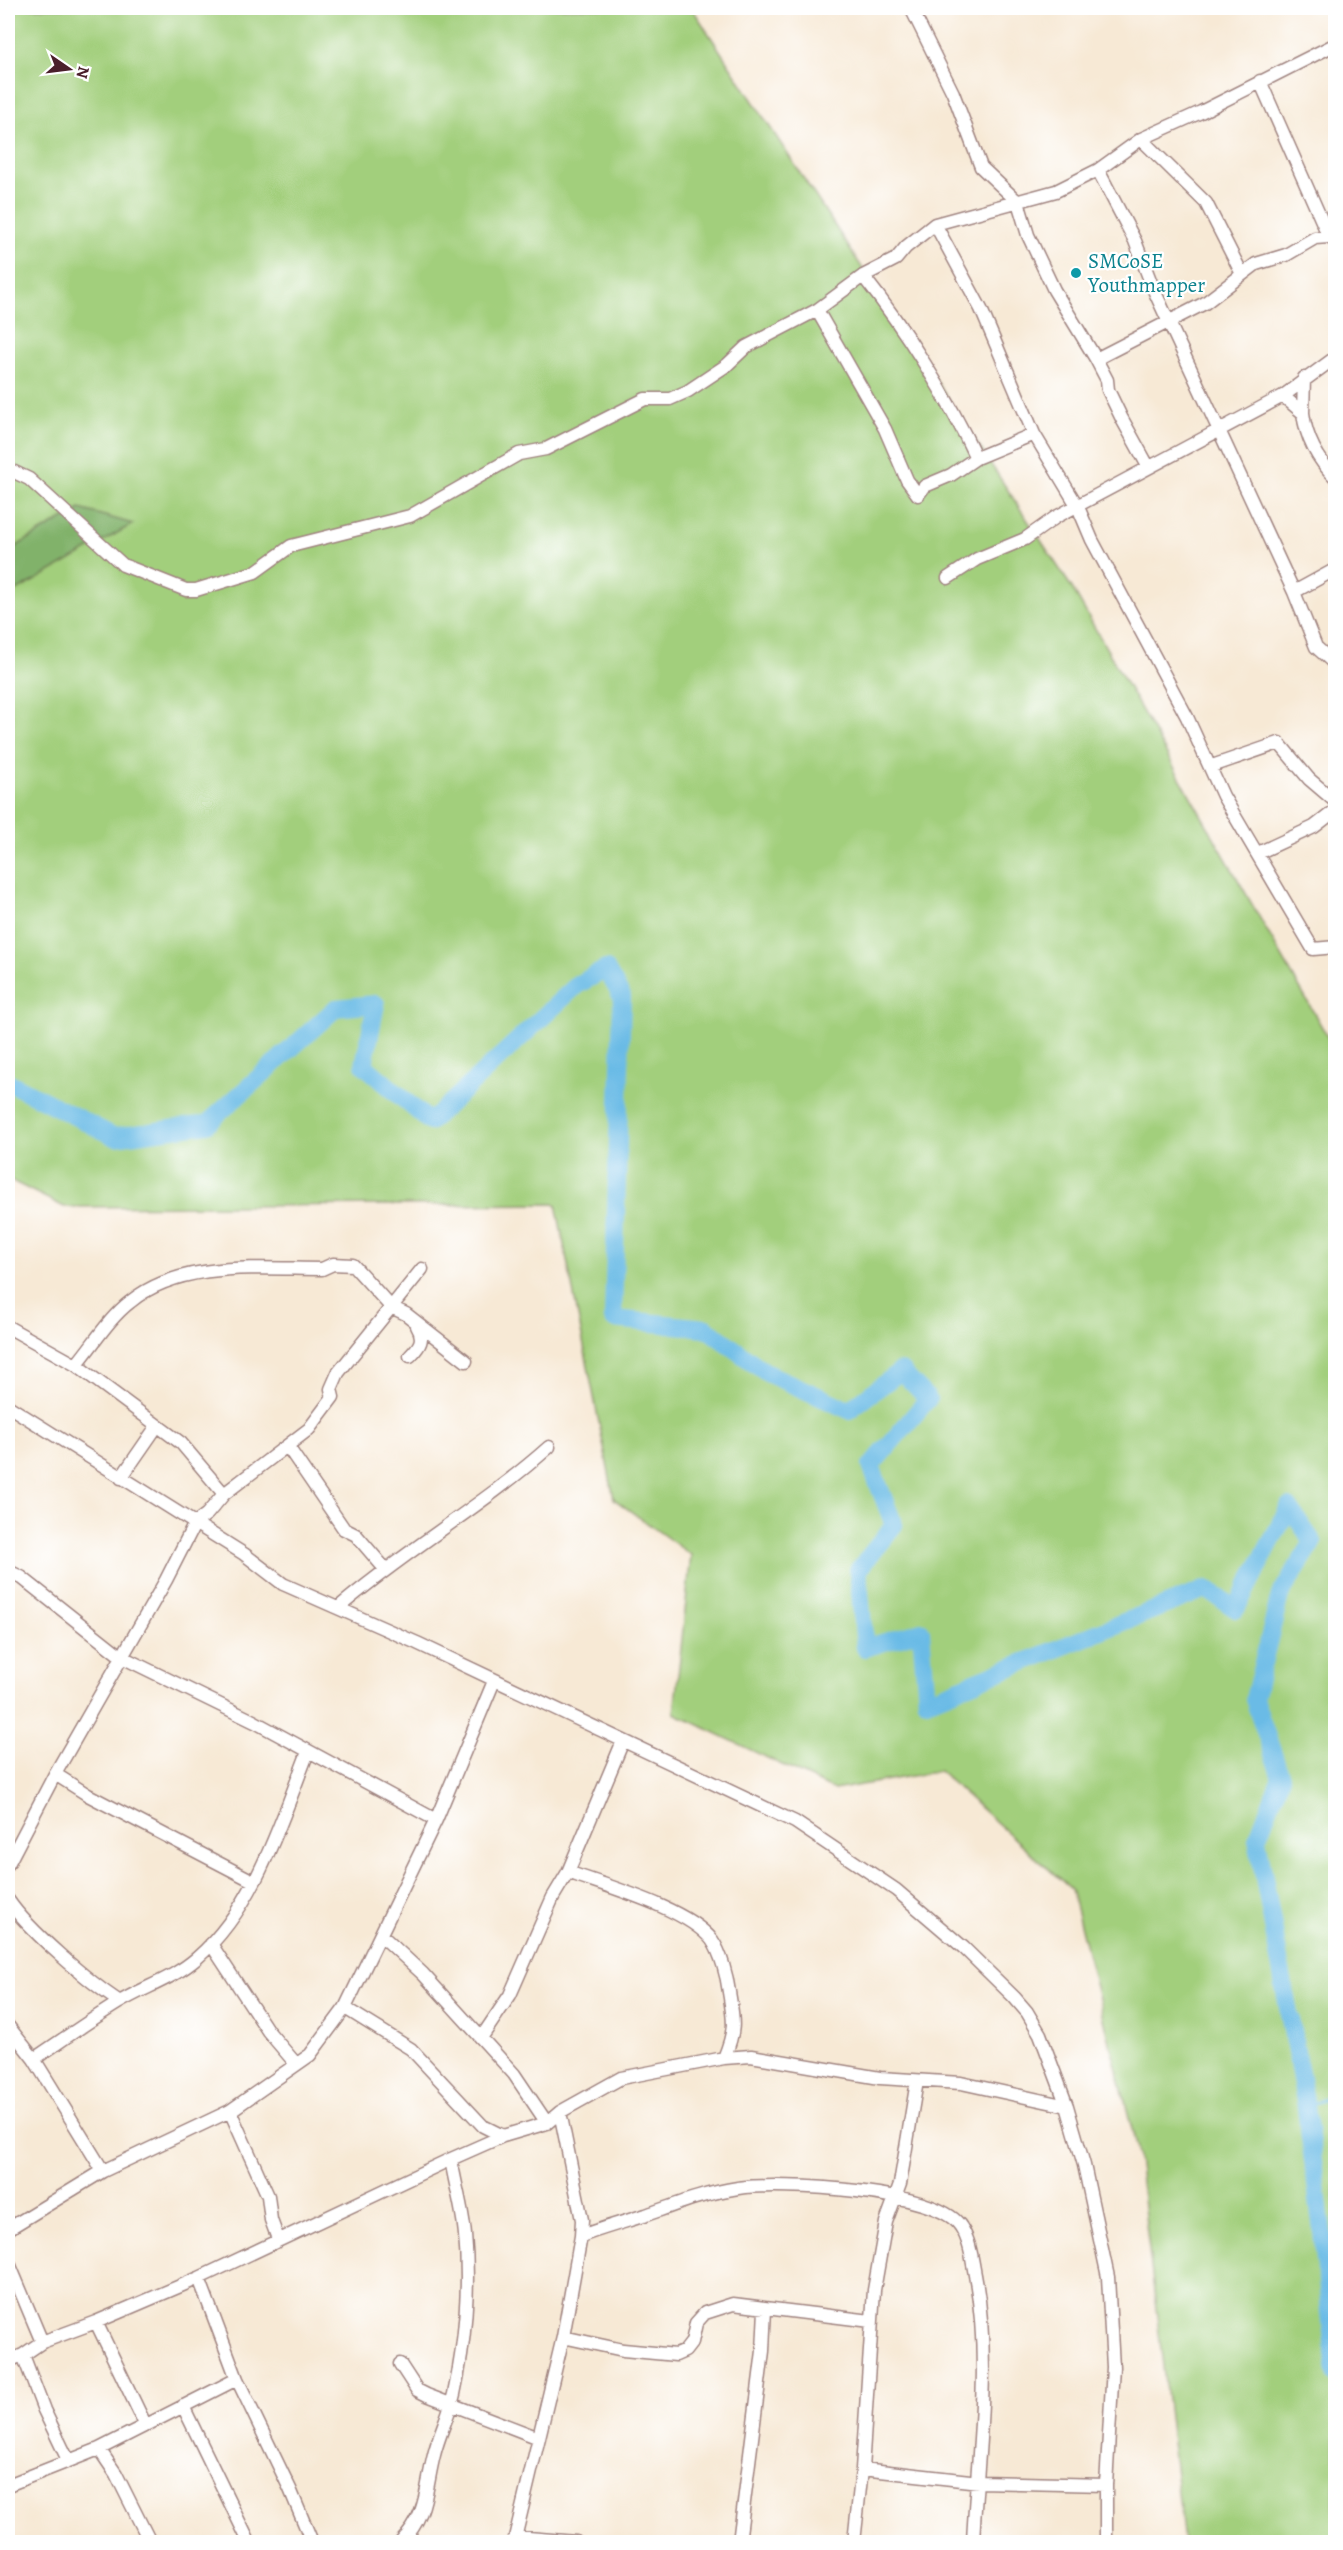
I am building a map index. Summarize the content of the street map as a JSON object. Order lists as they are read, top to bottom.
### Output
{
  "places": ["SMCoSE Youthmapper"],
  "north": "right"
}
